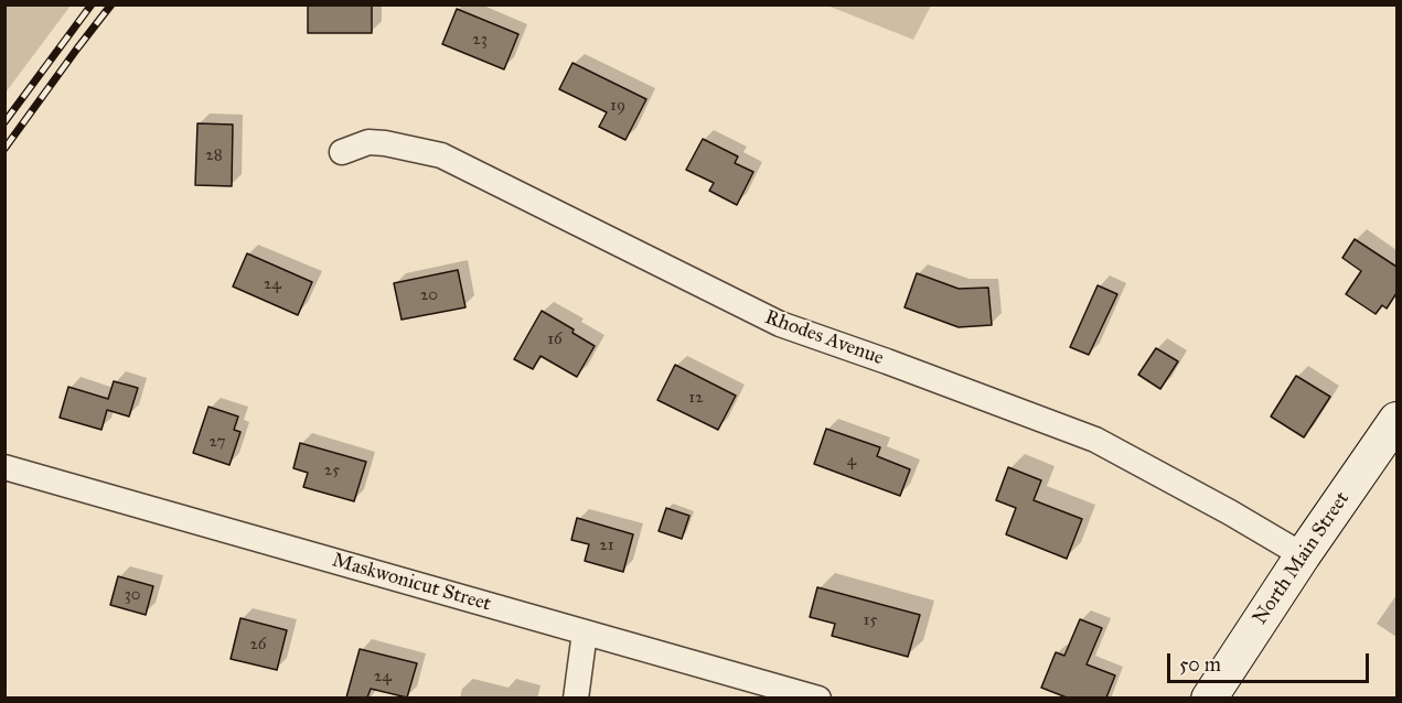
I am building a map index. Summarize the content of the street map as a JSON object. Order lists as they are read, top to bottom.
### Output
{
  "streets": {
    "main road": ["North Main Street"],
    "street": ["Rhodes Avenue", "Maskwonicut Street"]
  },
  "crossings": [
    ["Rhodes Avenue", "North Main Street"]
  ],
  "house_numbers": [
    "23",
    "19",
    "28",
    "24",
    "20",
    "16",
    "12",
    "27",
    "4",
    "25",
    "21",
    "30",
    "15",
    "26",
    "24"
  ],
  "scale_bar": "50 m"
}
